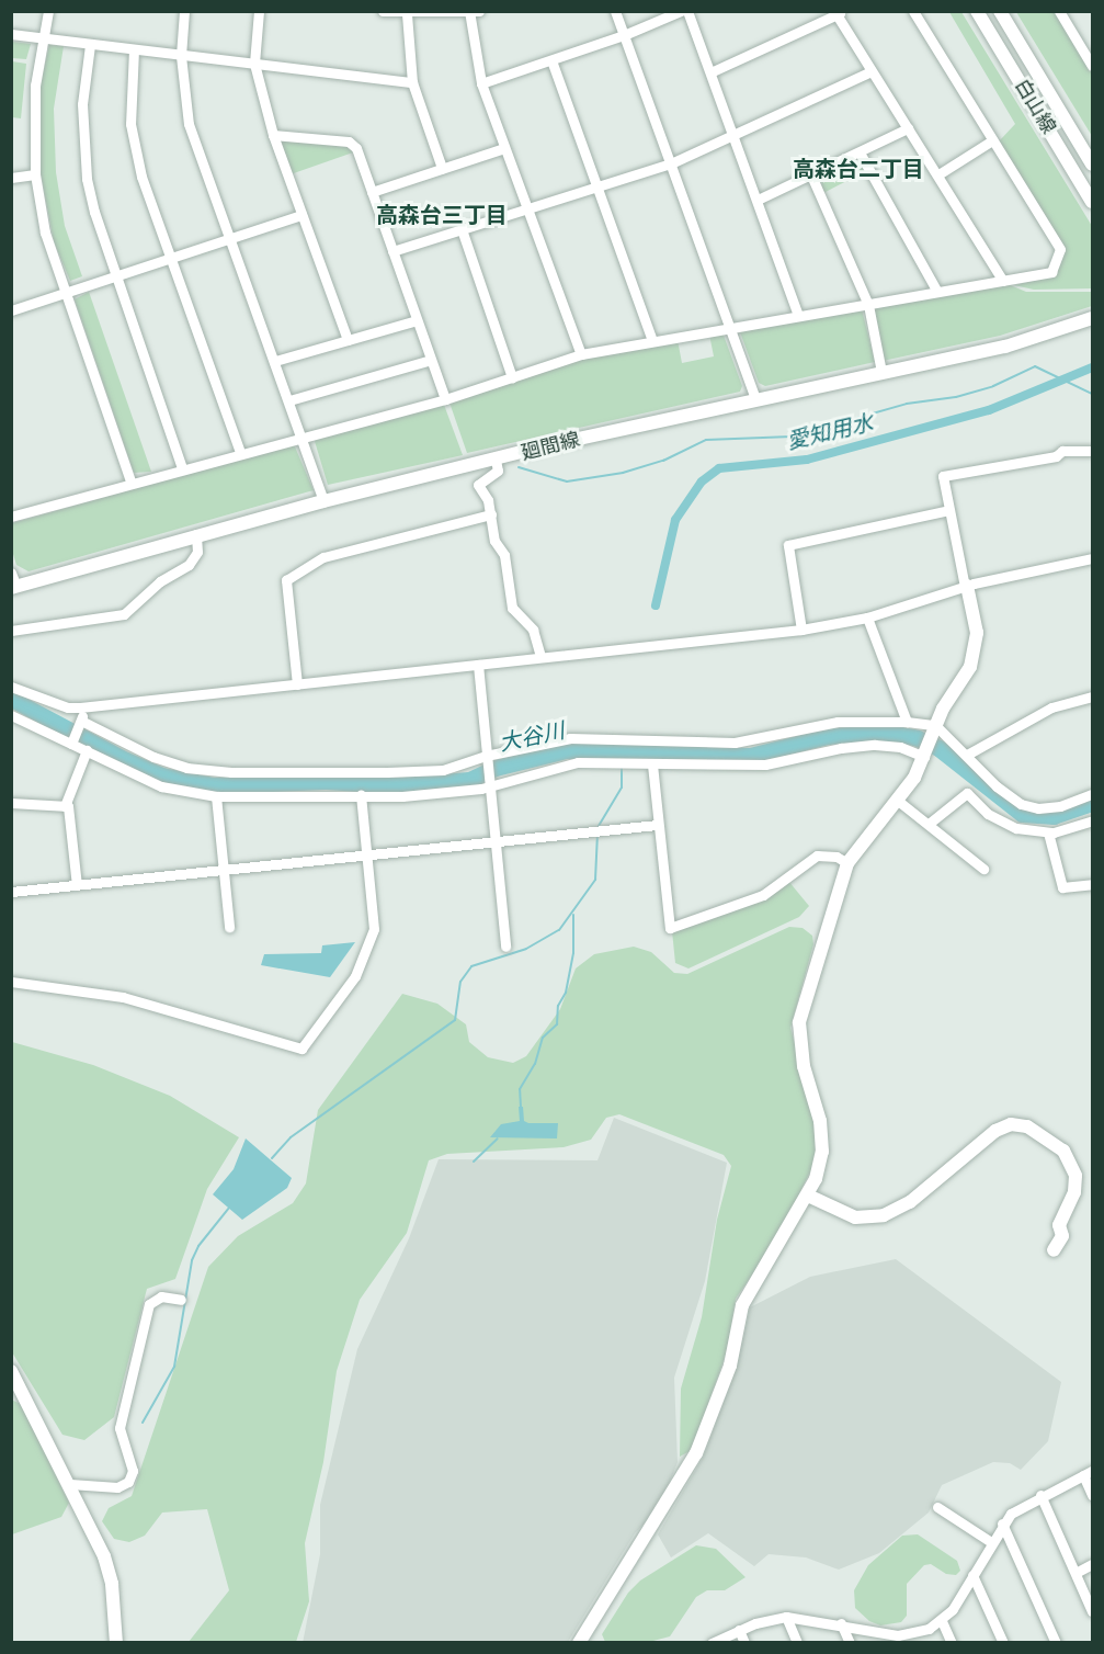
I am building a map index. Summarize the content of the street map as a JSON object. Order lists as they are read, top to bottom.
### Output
{
  "streets": {
    "street": ["白山線", "廻間線"]
  },
  "districts": ["高森台二丁目", "高森台三丁目"],
  "water": ["愛知用水", "大谷川"]
}
